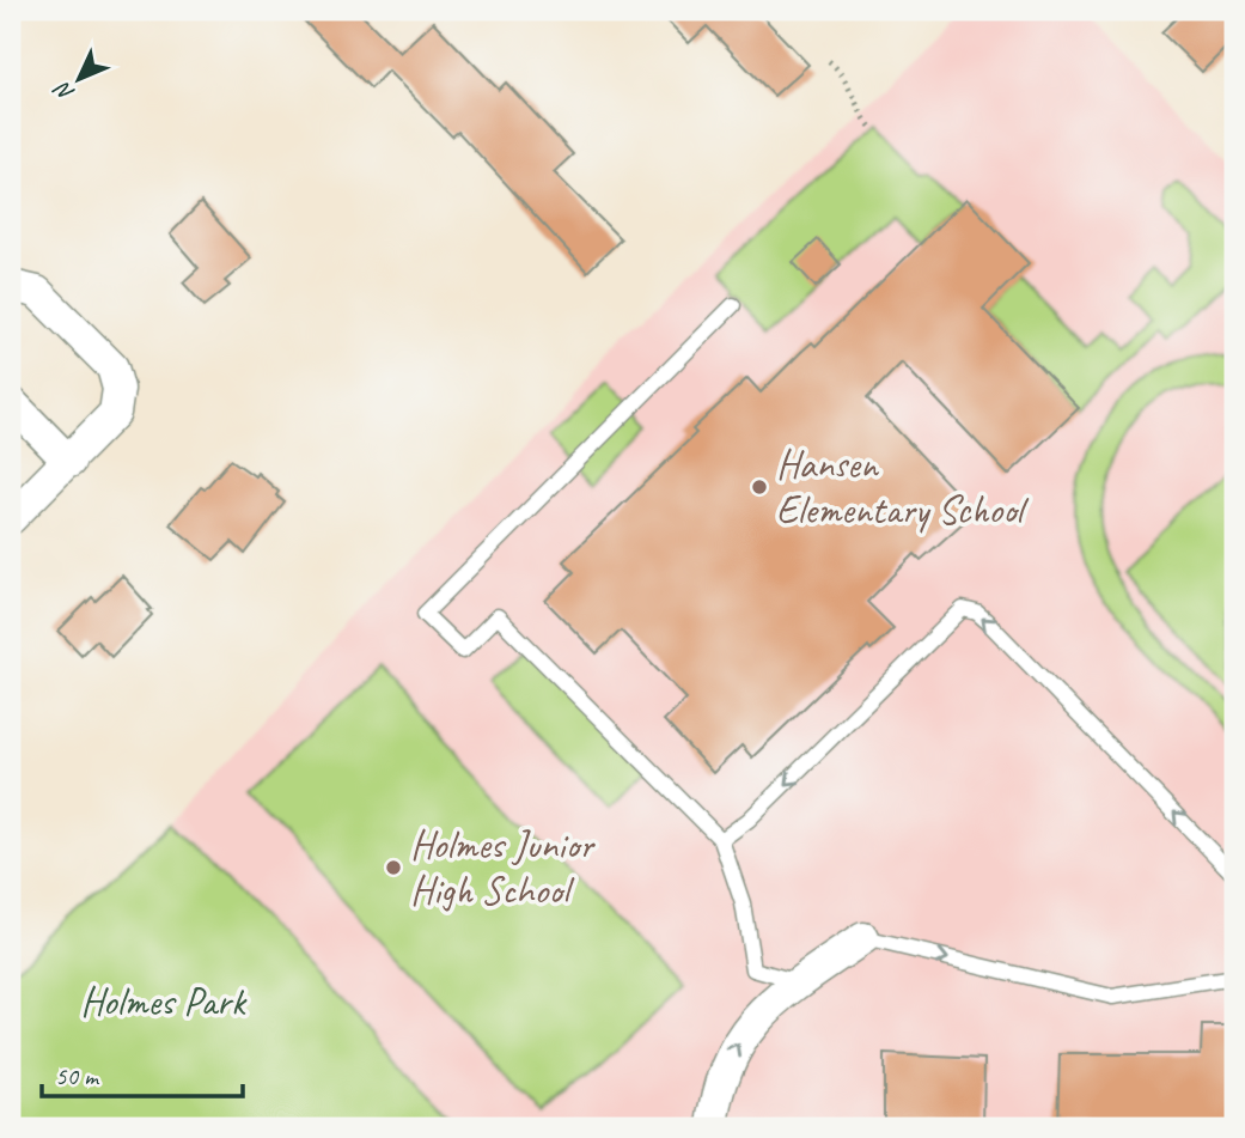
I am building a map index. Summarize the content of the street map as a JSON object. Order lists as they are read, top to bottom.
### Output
{
  "parks": ["Holmes Park"],
  "places": ["Hansen Elementary School", "Holmes Junior High School"],
  "scale_bar": "50 m",
  "north": "bottom left"
}
